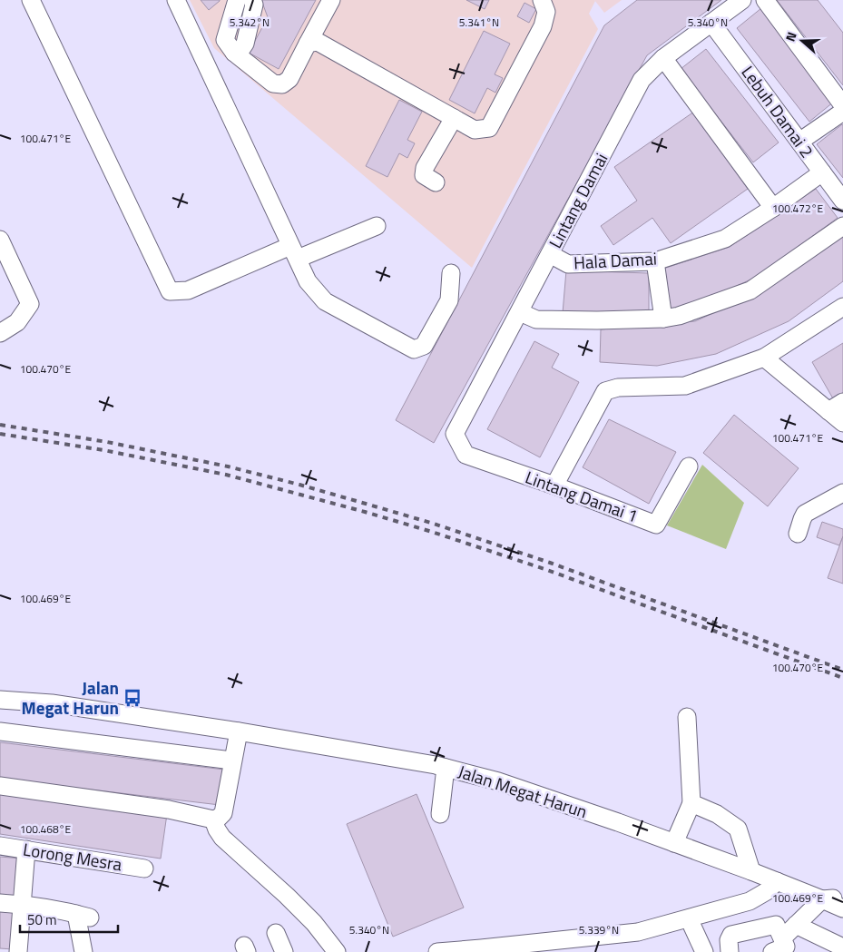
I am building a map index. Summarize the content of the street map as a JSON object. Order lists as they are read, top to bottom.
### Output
{
  "streets": {
    "street": [
      "Lebuh Damai 2",
      "Lintang Damai",
      "Hala Damai",
      "Lintang Damai 1",
      "Jalan Megat Harun",
      "Lorong Mesra"
    ]
  },
  "crossings": [
    ["Lebuh Damai 2", "Lintang Damai"],
    ["Lebuh Damai 2", "Hala Damai"],
    ["Lintang Damai", "Hala Damai"],
    ["Lintang Damai", "Lintang Damai 1"]
  ],
  "places": {
    "bus stop": ["Jalan Megat Harun"]
  },
  "scale_bar": "50 m",
  "north": "left",
  "coordinates": [
    "5.342°N",
    "5.341°N",
    "5.340°N",
    "100.471°E",
    "100.472°E",
    "100.470°E",
    "100.469°E",
    "100.468°E",
    "5.339°N"
  ]
}
